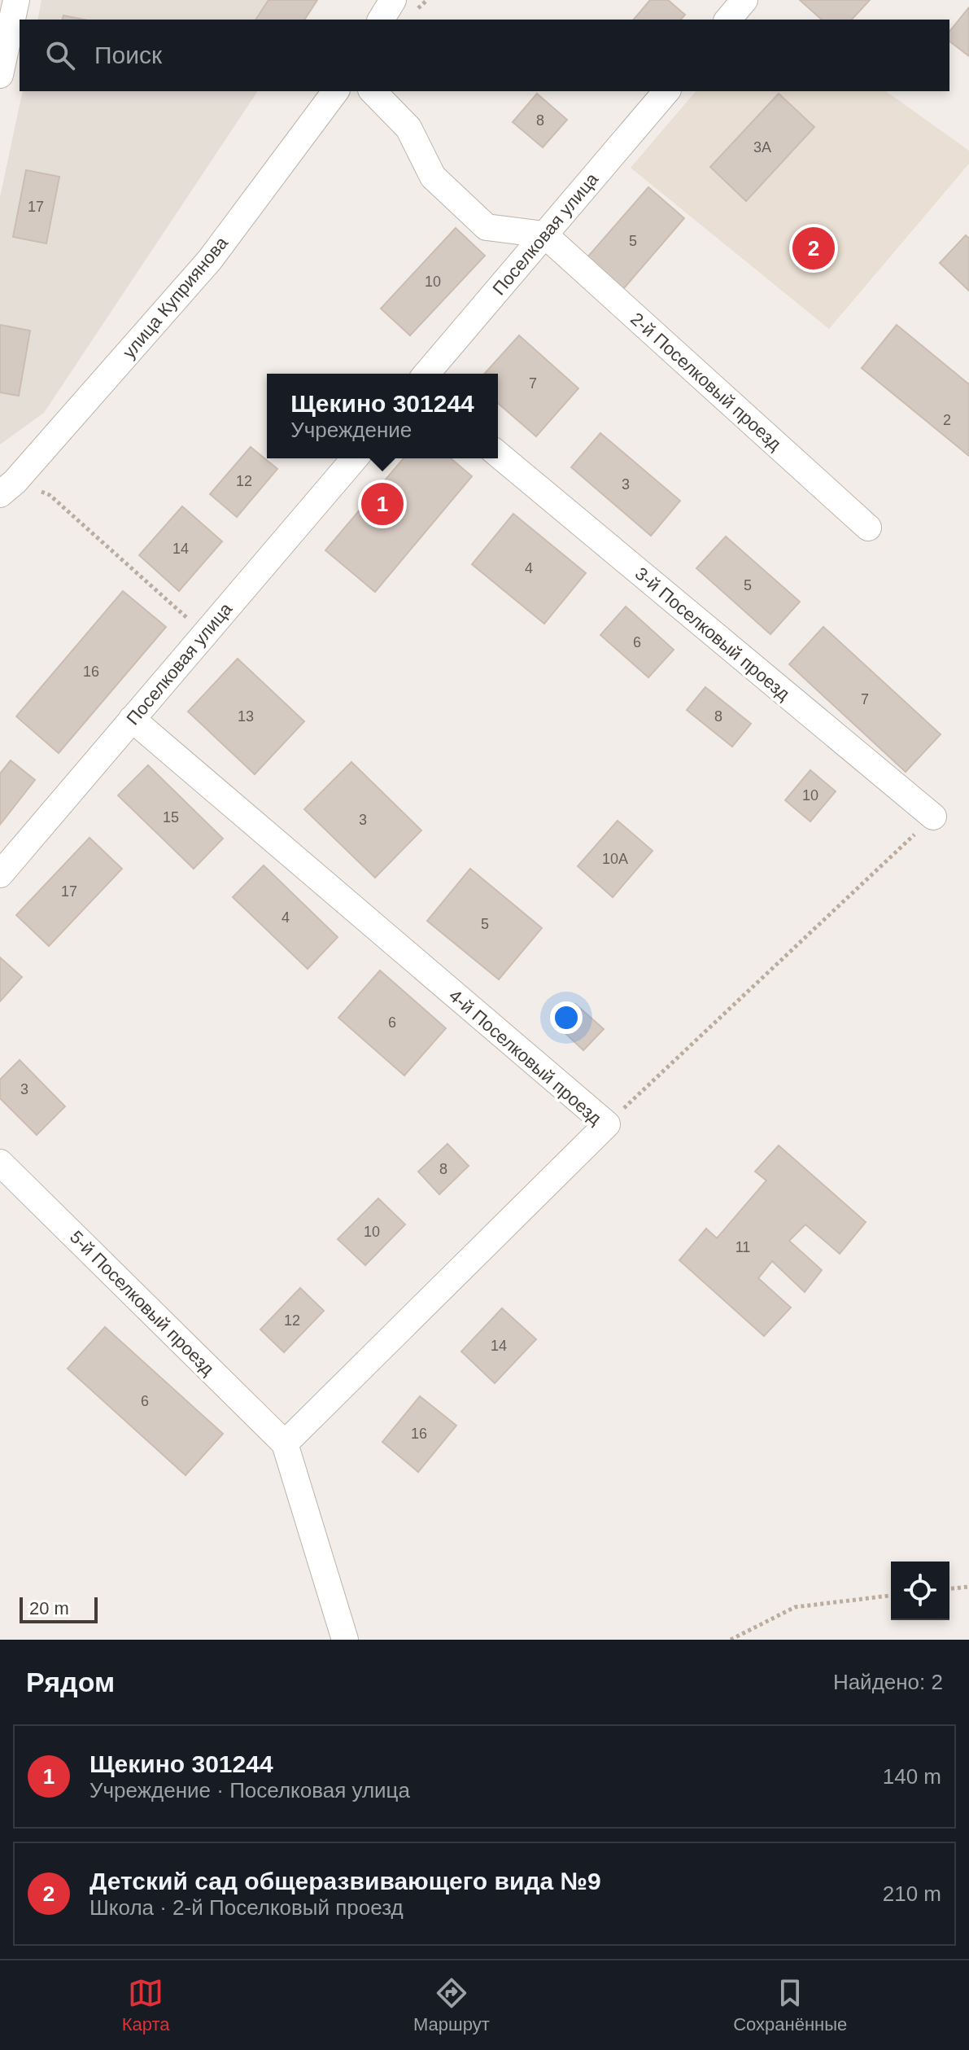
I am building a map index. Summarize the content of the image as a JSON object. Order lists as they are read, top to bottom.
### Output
{
  "streets": {
    "street": [
      "Поселковая улица",
      "улица Куприянова",
      "2-й Поселковый проезд",
      "3-й Поселковый проезд",
      "4-й Поселковый проезд",
      "5-й Поселковый проезд"
    ]
  },
  "crossings": [
    ["Поселковая улица", "2-й Поселковый проезд"],
    ["Поселковая улица", "4-й Поселковый проезд"],
    ["4-й Поселковый проезд", "5-й Поселковый проезд"]
  ],
  "house_numbers": [
    "8",
    "3А",
    "17",
    "5",
    "10",
    "7",
    "2",
    "12",
    "3",
    "14",
    "4",
    "5",
    "6",
    "16",
    "7",
    "13",
    "8",
    "10",
    "15",
    "3",
    "10А",
    "17",
    "4",
    "5",
    "6",
    "3",
    "8",
    "10",
    "11",
    "12",
    "14",
    "6",
    "16"
  ],
  "scale_bar": "20 m",
  "page": {
    "search": "Поиск",
    "pins": ["2", "1"],
    "popup": ["Щекино 301244", "Учреждение"],
    "scale": "20 m",
    "heading": ["Рядом", "Найдено: 2"],
    "list": [
      {
        "mark": "1",
        "name": "Щекино 301244",
        "note": "Учреждение · Поселковая улица",
        "value": "140 m"
      },
      {
        "mark": "2",
        "name": "Детский сад общеразвивающего вида №9",
        "note": "Школа · 2-й Поселковый проезд",
        "value": "210 m"
      }
    ],
    "nav": ["Карта", "Маршрут", "Сохранённые"]
  }
}
